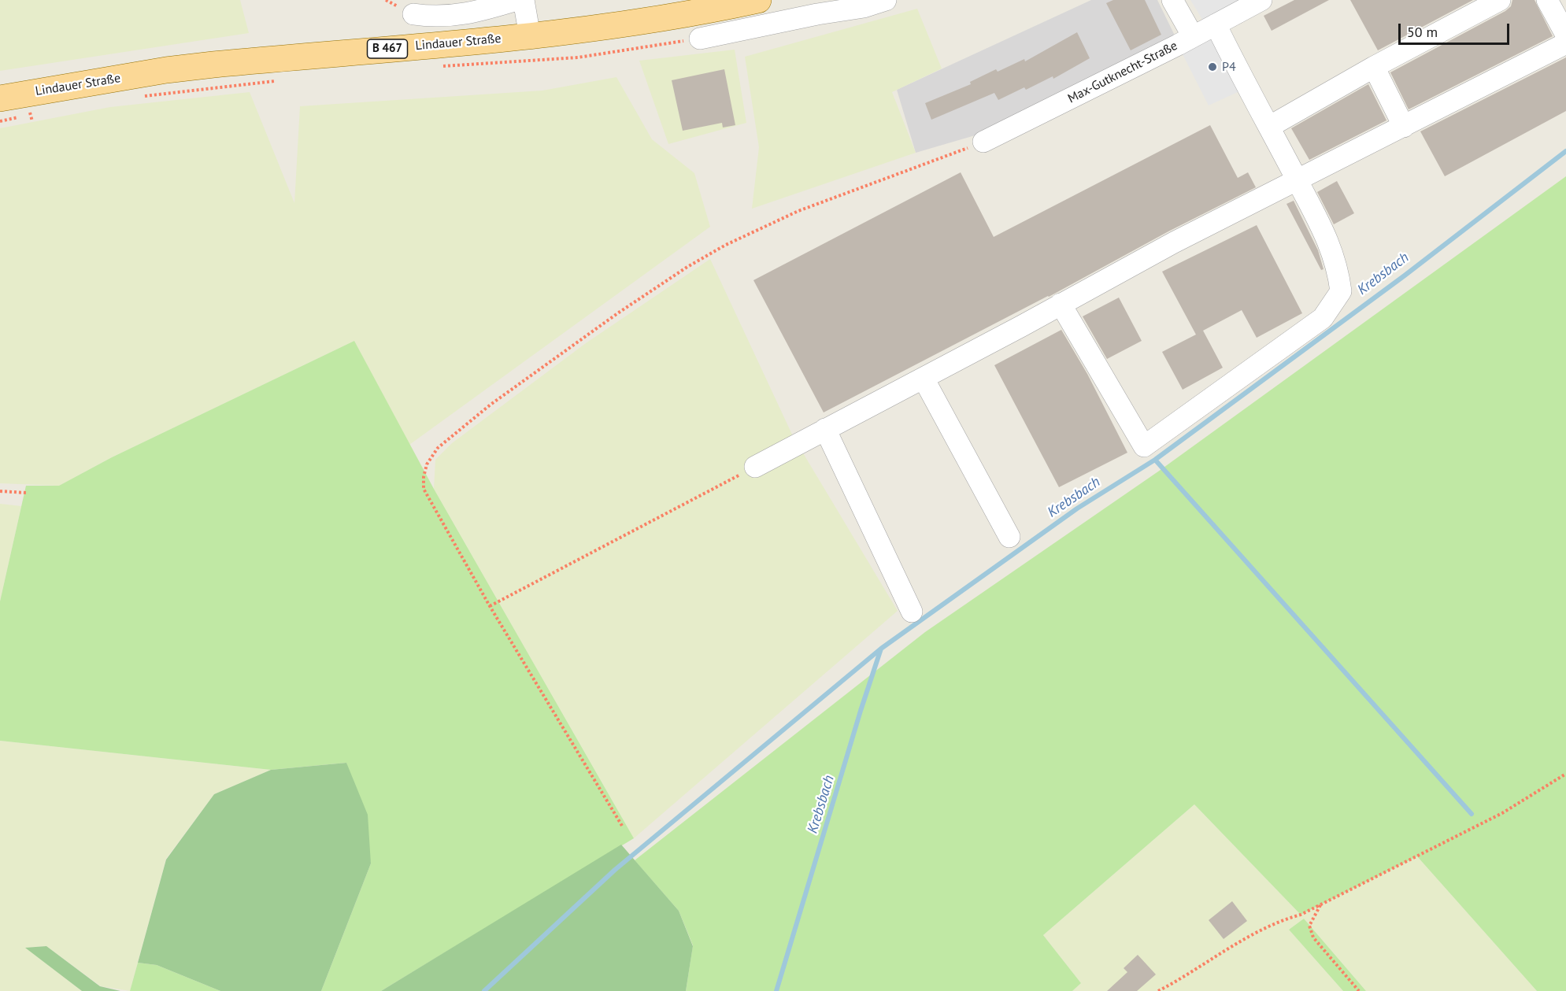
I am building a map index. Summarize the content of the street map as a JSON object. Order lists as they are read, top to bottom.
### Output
{
  "streets": {
    "main road": ["Lindauer Straße", "B 467"],
    "street": ["Max-Gutknecht-Straße"]
  },
  "water": ["Krebsbach"],
  "places": ["P4"],
  "scale_bar": "50 m"
}
